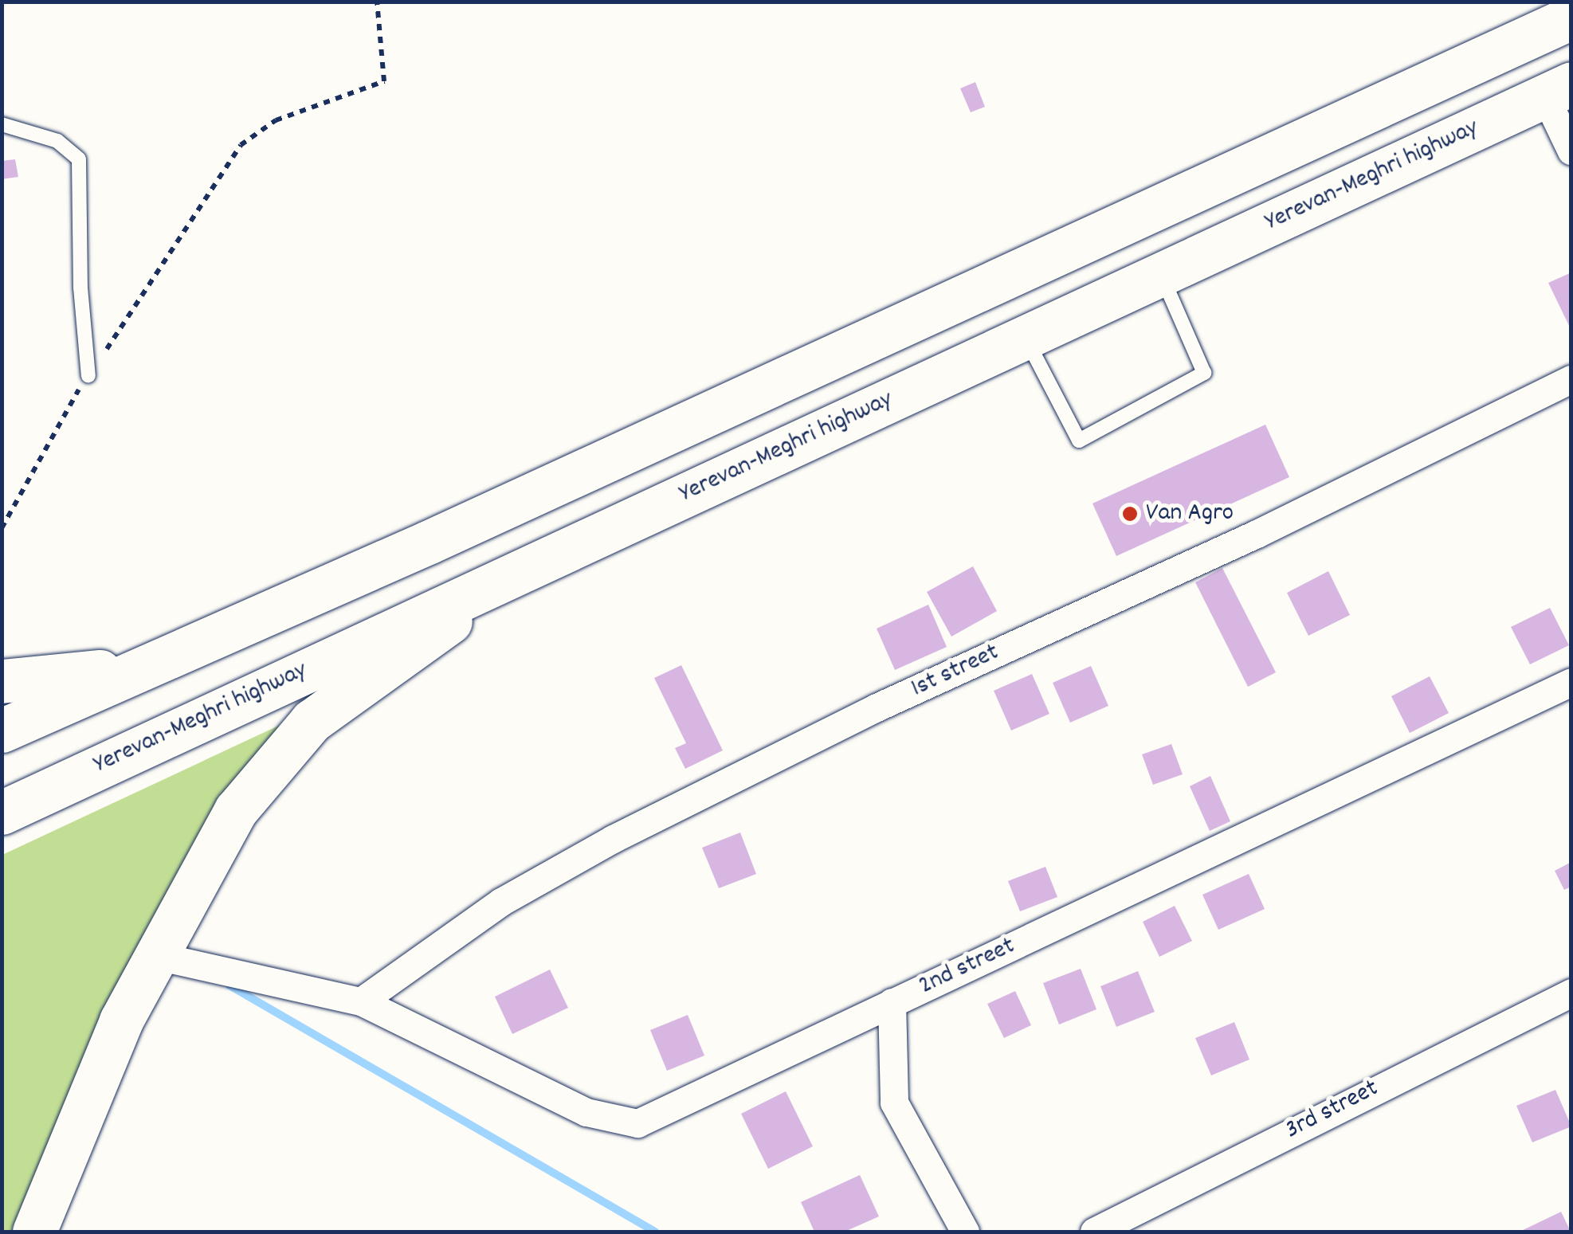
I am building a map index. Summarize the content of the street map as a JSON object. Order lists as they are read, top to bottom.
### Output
{
  "streets": {
    "highway": ["Yerevan-Meghri highway"],
    "street": ["1st street", "2nd street", "3rd street"]
  },
  "crossings": [
    ["1st street", "2nd street"]
  ],
  "places": ["Van Agro"]
}
